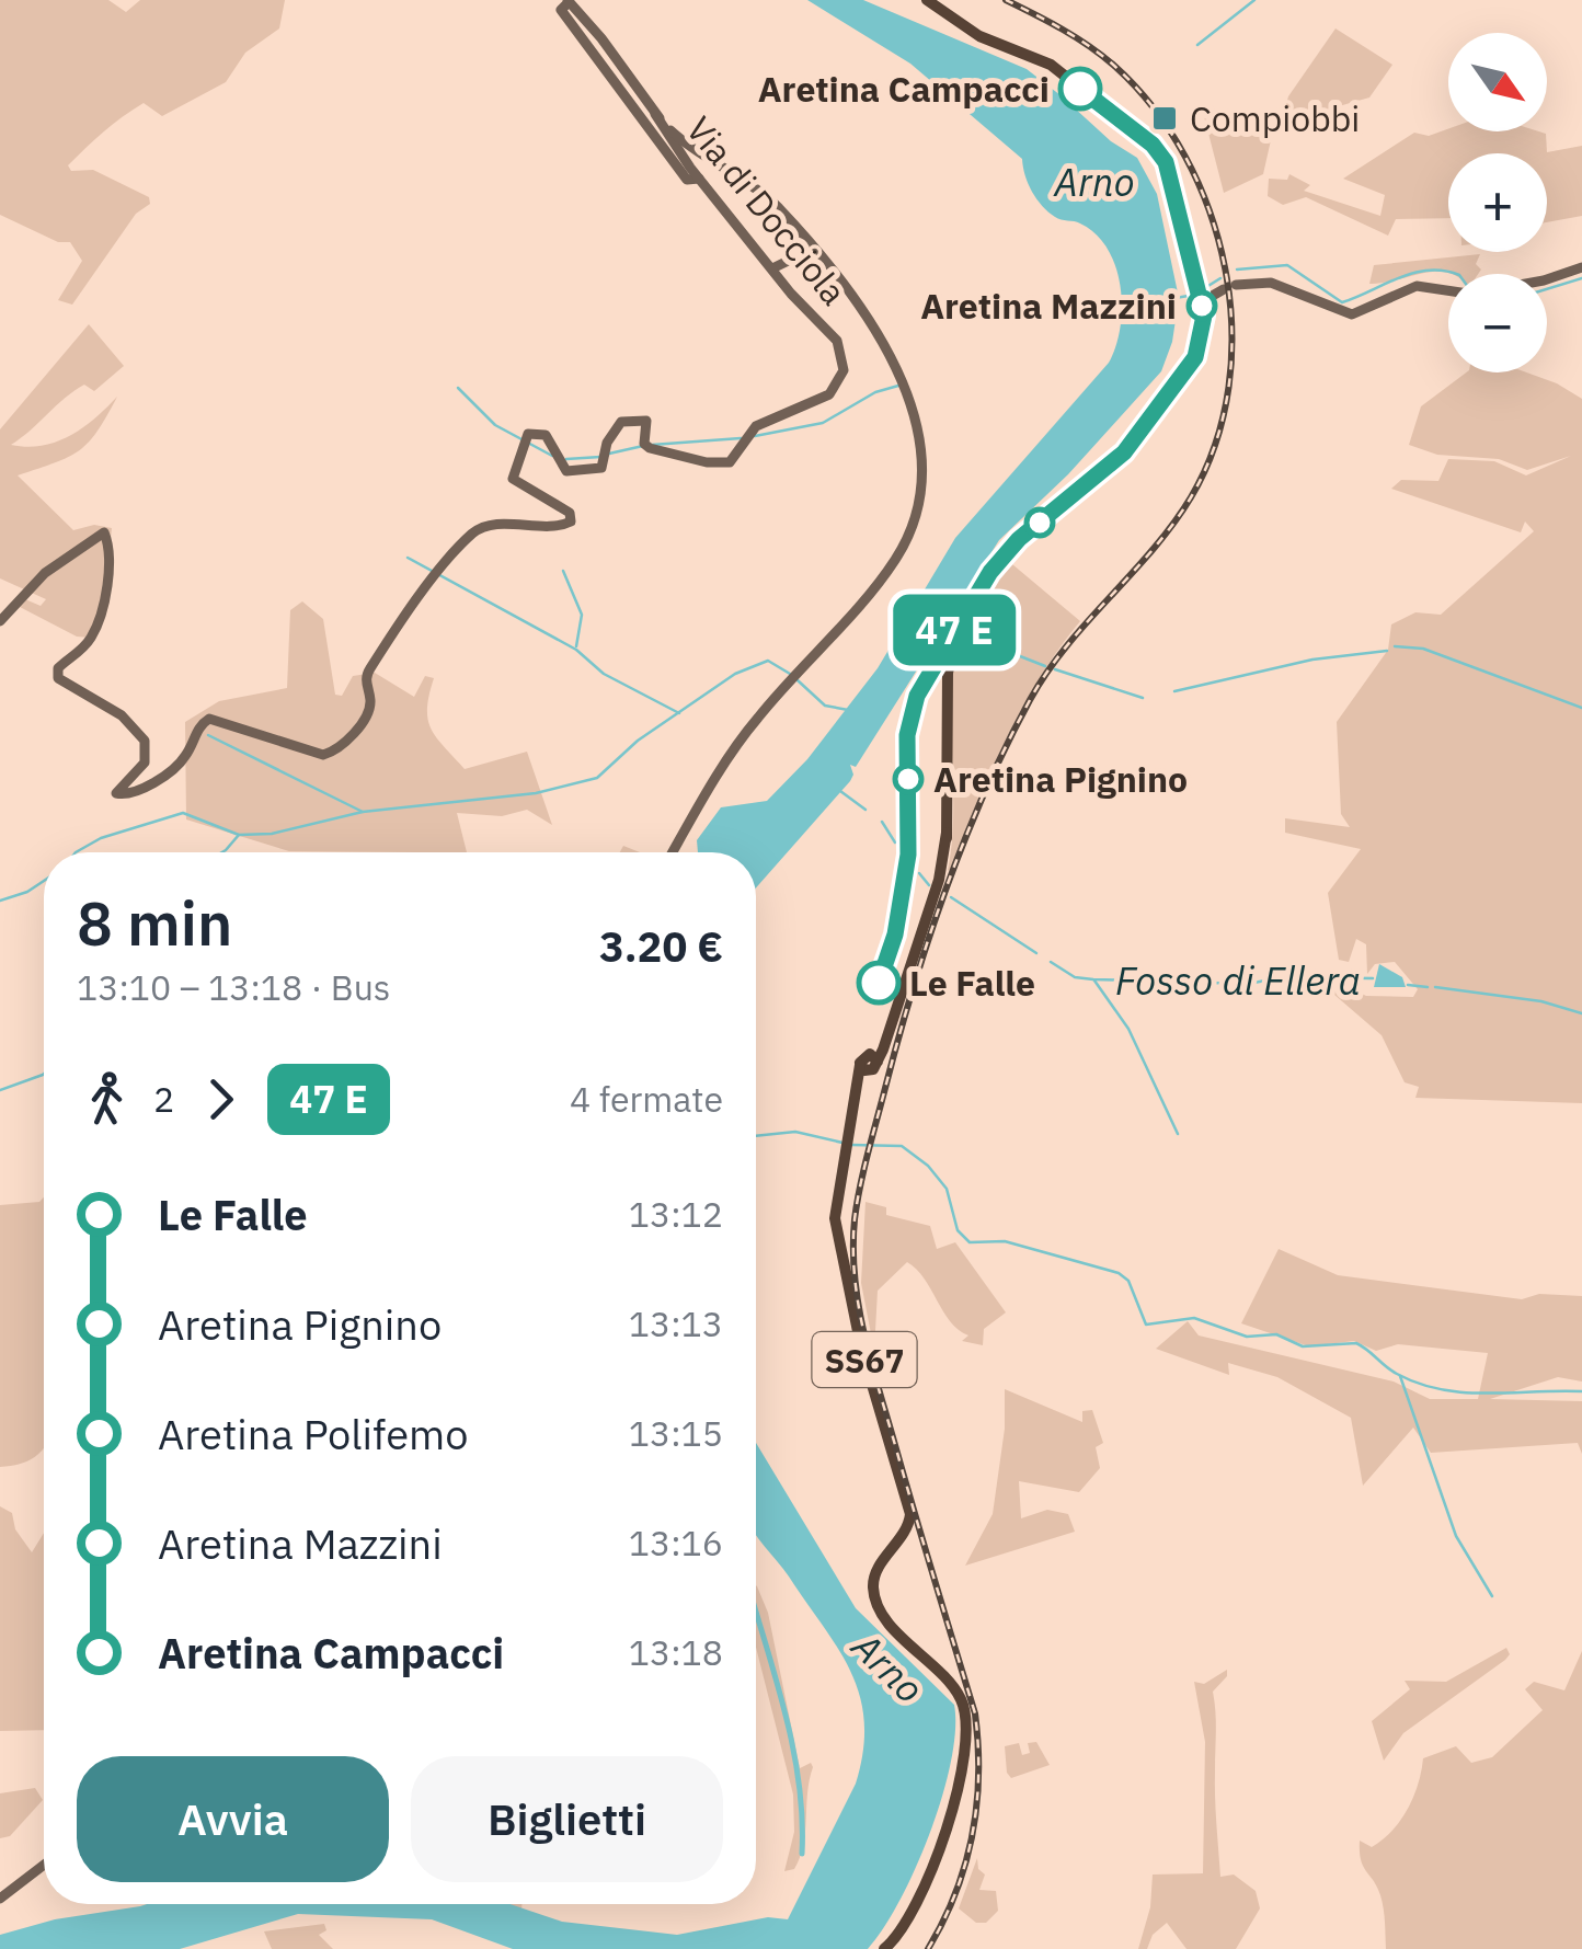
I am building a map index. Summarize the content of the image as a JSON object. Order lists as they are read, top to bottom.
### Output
{
  "streets": {
    "main road": ["SS67"],
    "street": ["Via di Docciola"]
  },
  "water": ["Arno", "Fosso di Ellera"],
  "places": {
    "other": [
      "Aretina Campacci",
      "Aretina Mazzini",
      "Aretina Pignino",
      "Le Falle"
    ],
    "transit": ["Compiobbi"]
  },
  "north": "bottom right",
  "page": {
    "on_map": "47 E",
    "map_buttons": ["+", "−"],
    "heading": ["8 min", "13:10 – 13:18 · Bus", "3.20 €"],
    "legs": ["2", "47 E", "4 fermate"],
    "list": [
      {
        "name": "Le Falle",
        "value": "13:12"
      },
      {
        "name": "Aretina Pignino",
        "value": "13:13"
      },
      {
        "name": "Aretina Polifemo",
        "value": "13:15"
      },
      {
        "name": "Aretina Mazzini",
        "value": "13:16"
      },
      {
        "name": "Aretina Campacci",
        "value": "13:18"
      }
    ],
    "buttons": ["Avvia", "Biglietti"]
  }
}
